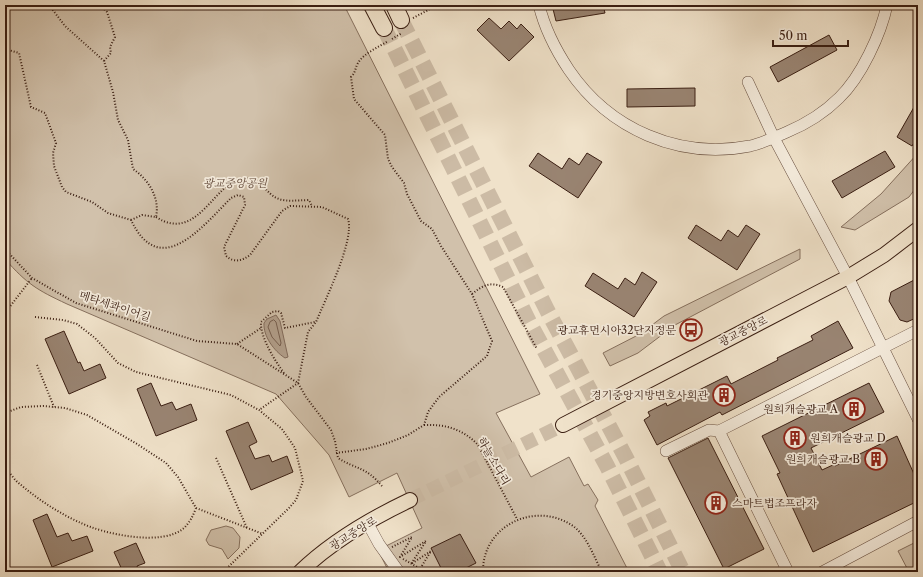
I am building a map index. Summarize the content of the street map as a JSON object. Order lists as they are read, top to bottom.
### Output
{
  "streets": {
    "main road": ["광교중앙로"],
    "path": ["메타세콰이어길", "하늘소다리"]
  },
  "parks": ["광교중앙공원"],
  "places": {
    "bus stop": ["광교휴먼시아32단지정문"],
    "building": [
      "경기중앙지방변호사회관",
      "원희캐슬광교 A",
      "원희캐슬광교 D",
      "원희캐슬광교 B",
      "스마트법조프라자"
    ]
  },
  "scale_bar": "50 m"
}
